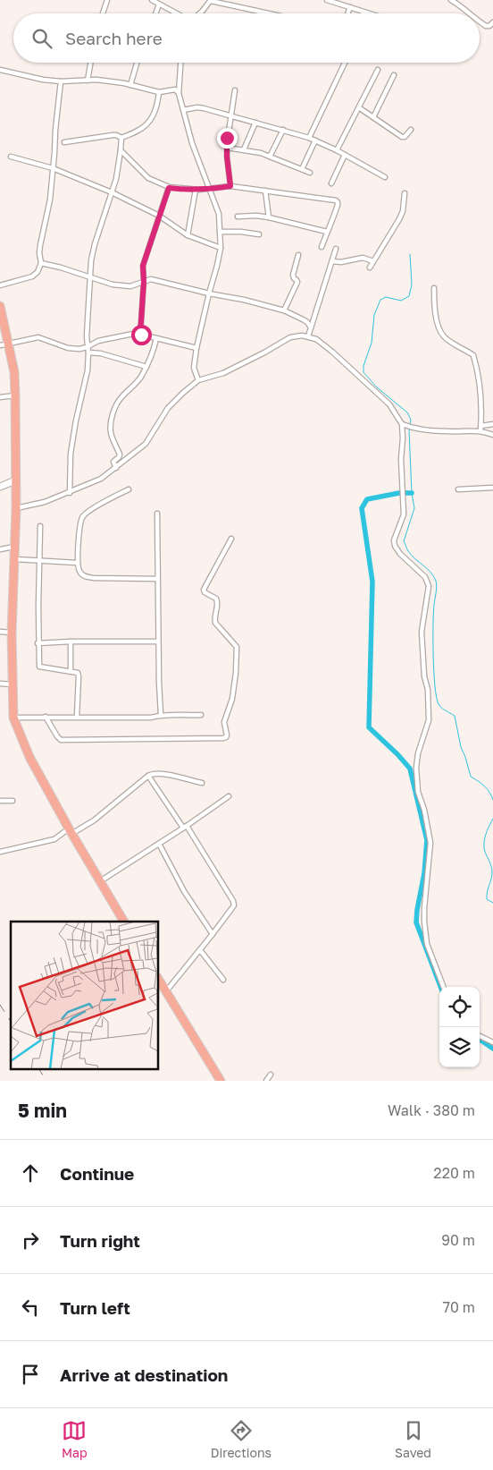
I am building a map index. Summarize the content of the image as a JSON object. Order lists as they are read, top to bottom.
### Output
{
  "page": {
    "search": "Search here",
    "heading": ["5 min", "Walk · 380 m"],
    "list": [
      ["Continue", "220 m"],
      ["Turn right", "90 m"],
      ["Turn left", "70 m"],
      "Arrive at destination"
    ],
    "nav": ["Map", "Directions", "Saved"]
  }
}
